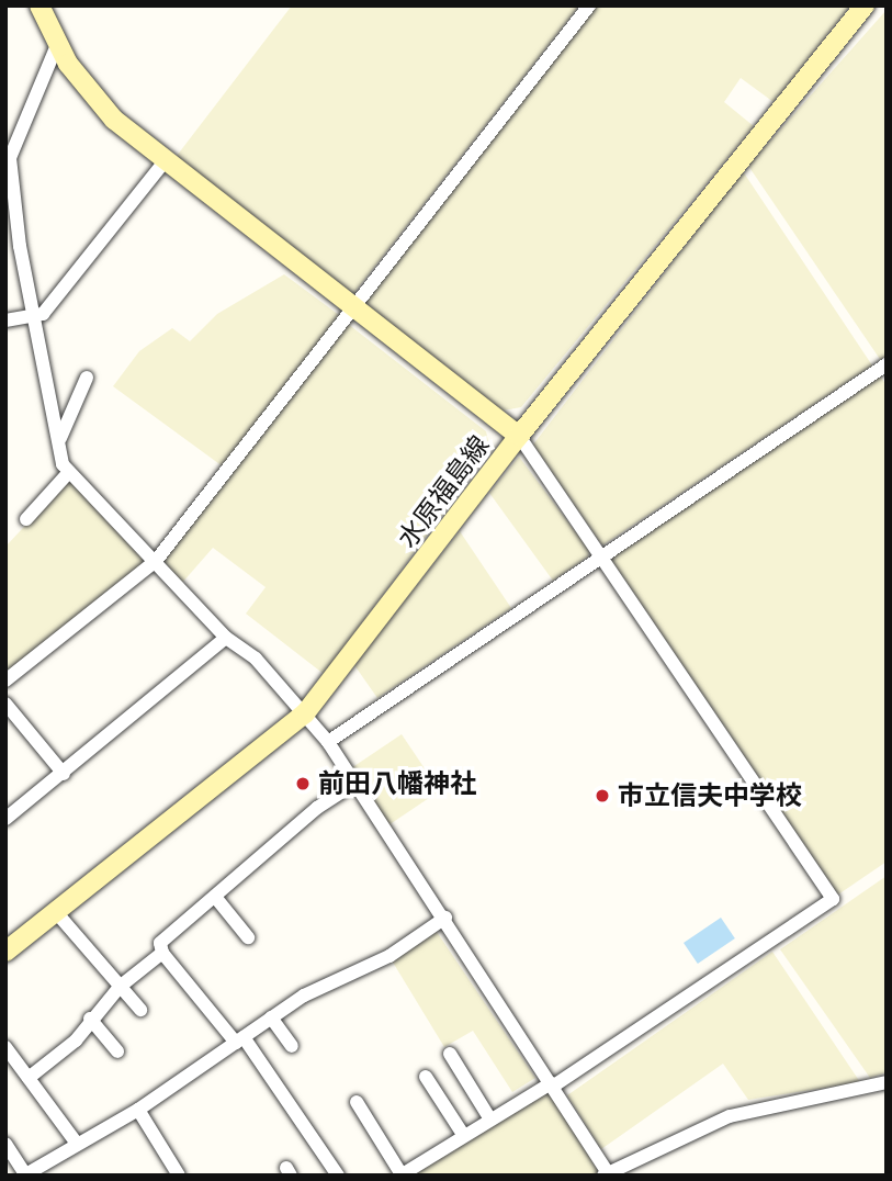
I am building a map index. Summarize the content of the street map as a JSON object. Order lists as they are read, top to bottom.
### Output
{
  "streets": {
    "main road": ["水原福島線"]
  },
  "places": ["前田八幡神社", "市立信夫中学校"]
}
